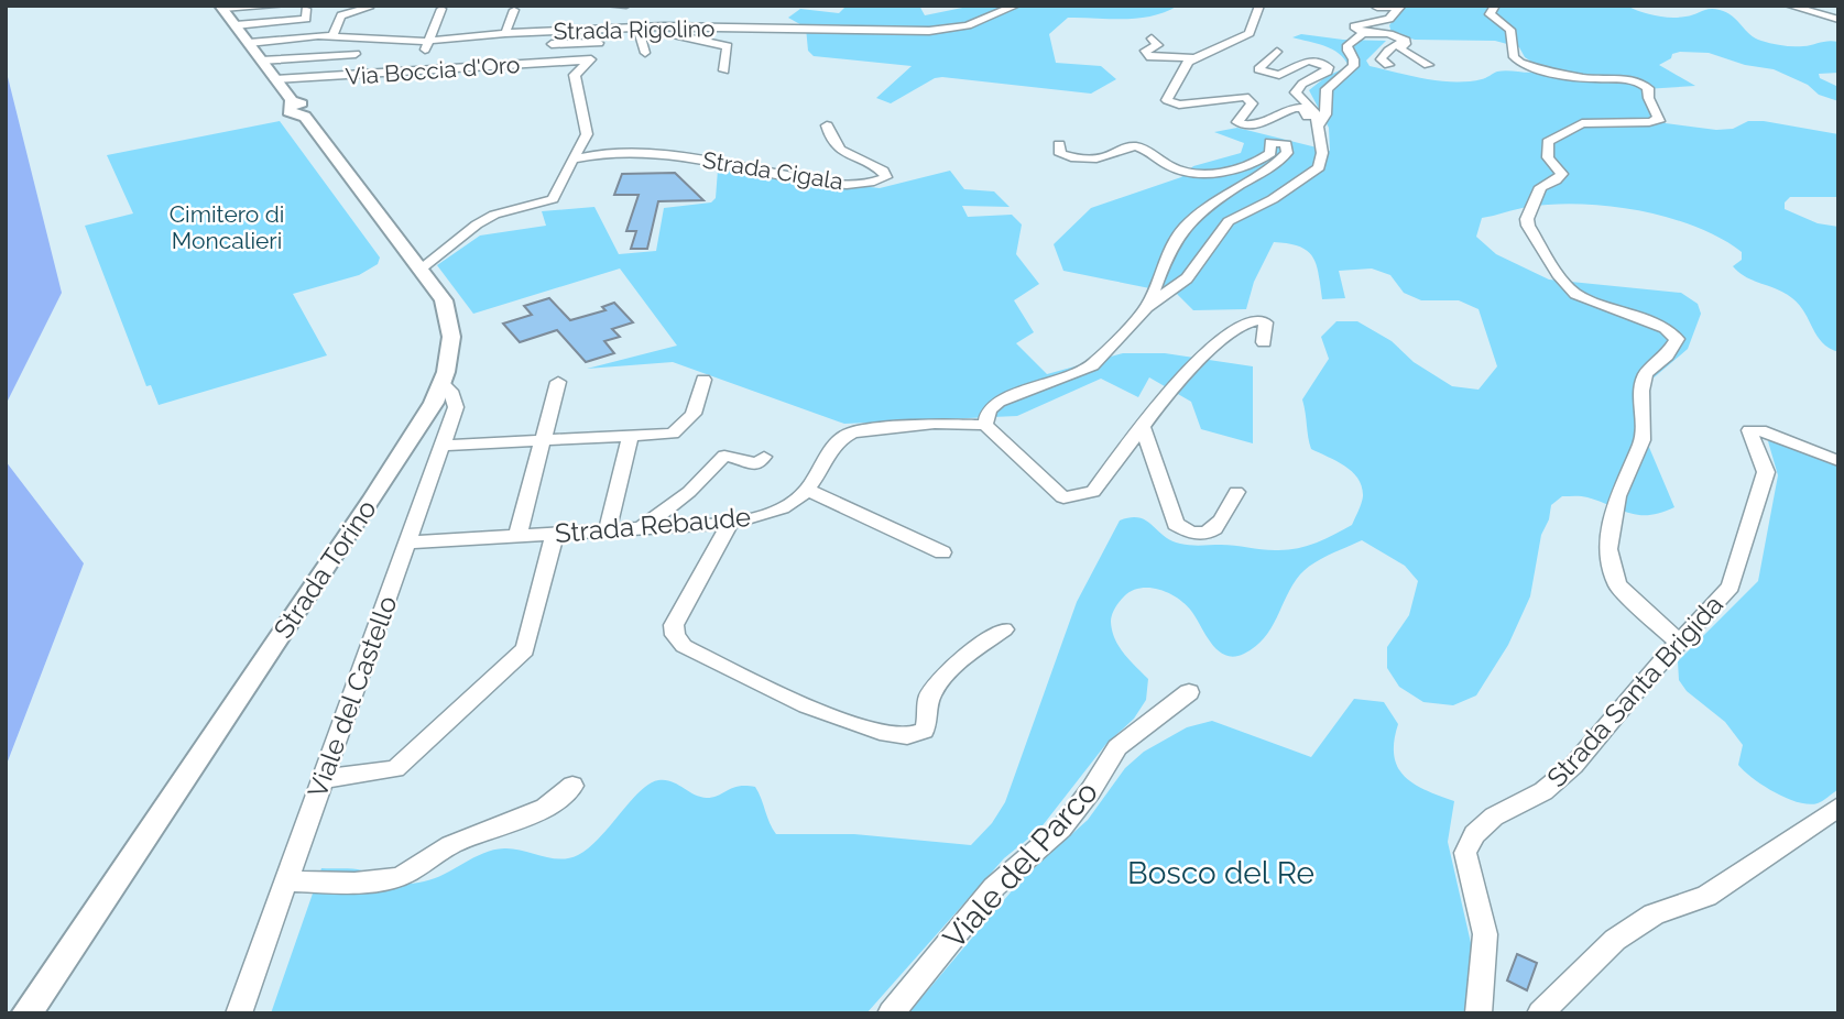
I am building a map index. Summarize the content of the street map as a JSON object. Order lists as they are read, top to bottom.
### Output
{
  "streets": {
    "main road": ["Strada Torino"],
    "street": [
      "Strada Rigolino",
      "Via Boccia d'Oro",
      "Strada Cigala",
      "Strada Rebaude",
      "Strada Santa Brigida",
      "Viale del Castello",
      "Viale del Parco"
    ]
  },
  "crossings": [
    ["Strada Rigolino", "Strada Torino"],
    ["Via Boccia d'Oro", "Strada Torino"],
    ["Strada Rebaude", "Viale del Castello"],
    ["Strada Torino", "Viale del Castello"]
  ],
  "parks": ["Cimitero di Moncalieri", "Bosco del Re"]
}
